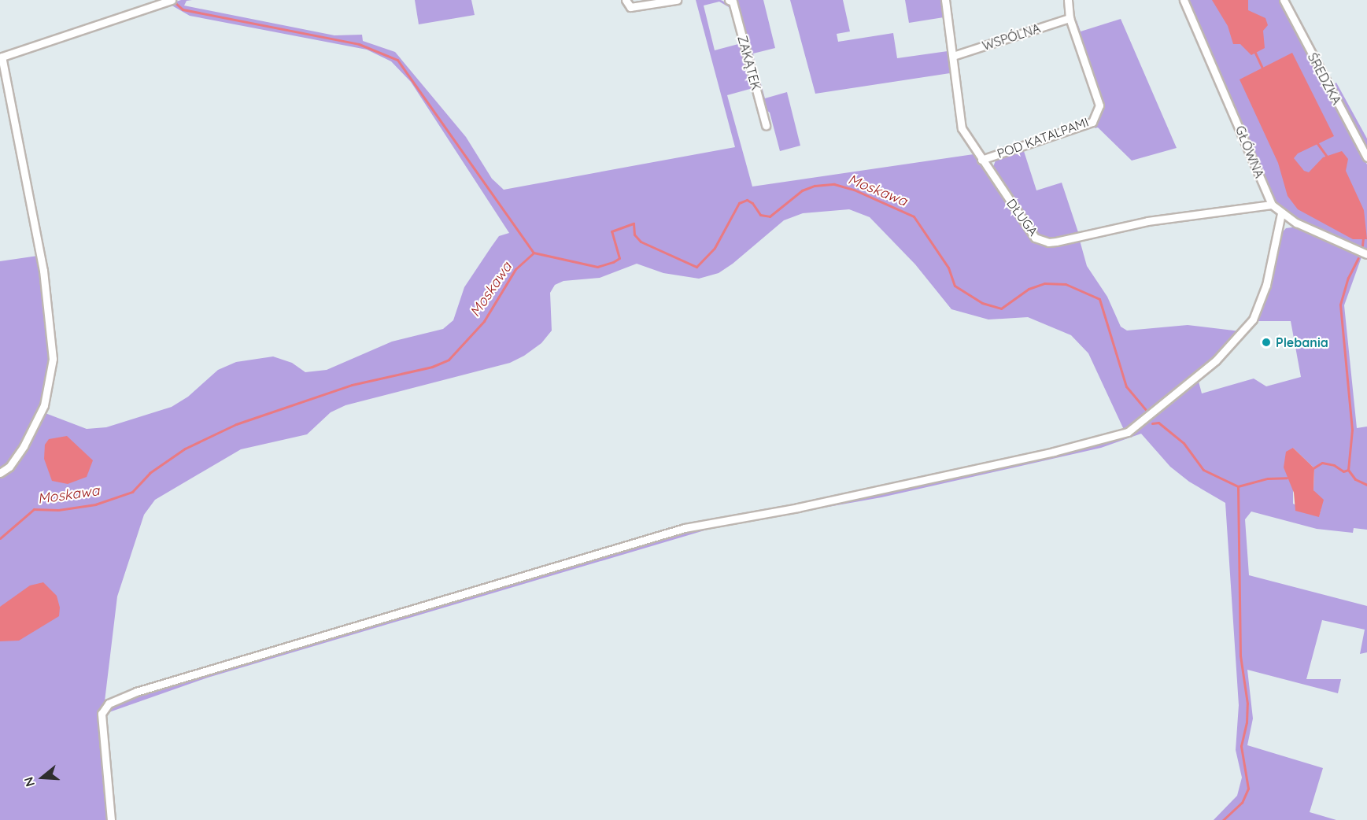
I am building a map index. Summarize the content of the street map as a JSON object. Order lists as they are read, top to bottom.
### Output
{
  "streets": {
    "street": [
      "WSPÓLNA",
      "ZAKĄTEK",
      "ŚREDZKA",
      "POD KATALPAMI",
      "GŁÓWNA",
      "DŁUGA"
    ]
  },
  "crossings": [
    ["WSPÓLNA", "POD KATALPAMI"],
    ["WSPÓLNA", "DŁUGA"],
    ["POD KATALPAMI", "DŁUGA"],
    ["GŁÓWNA", "DŁUGA"]
  ],
  "water": ["Moskawa"],
  "places": ["Plebania"],
  "north": "left"
}
